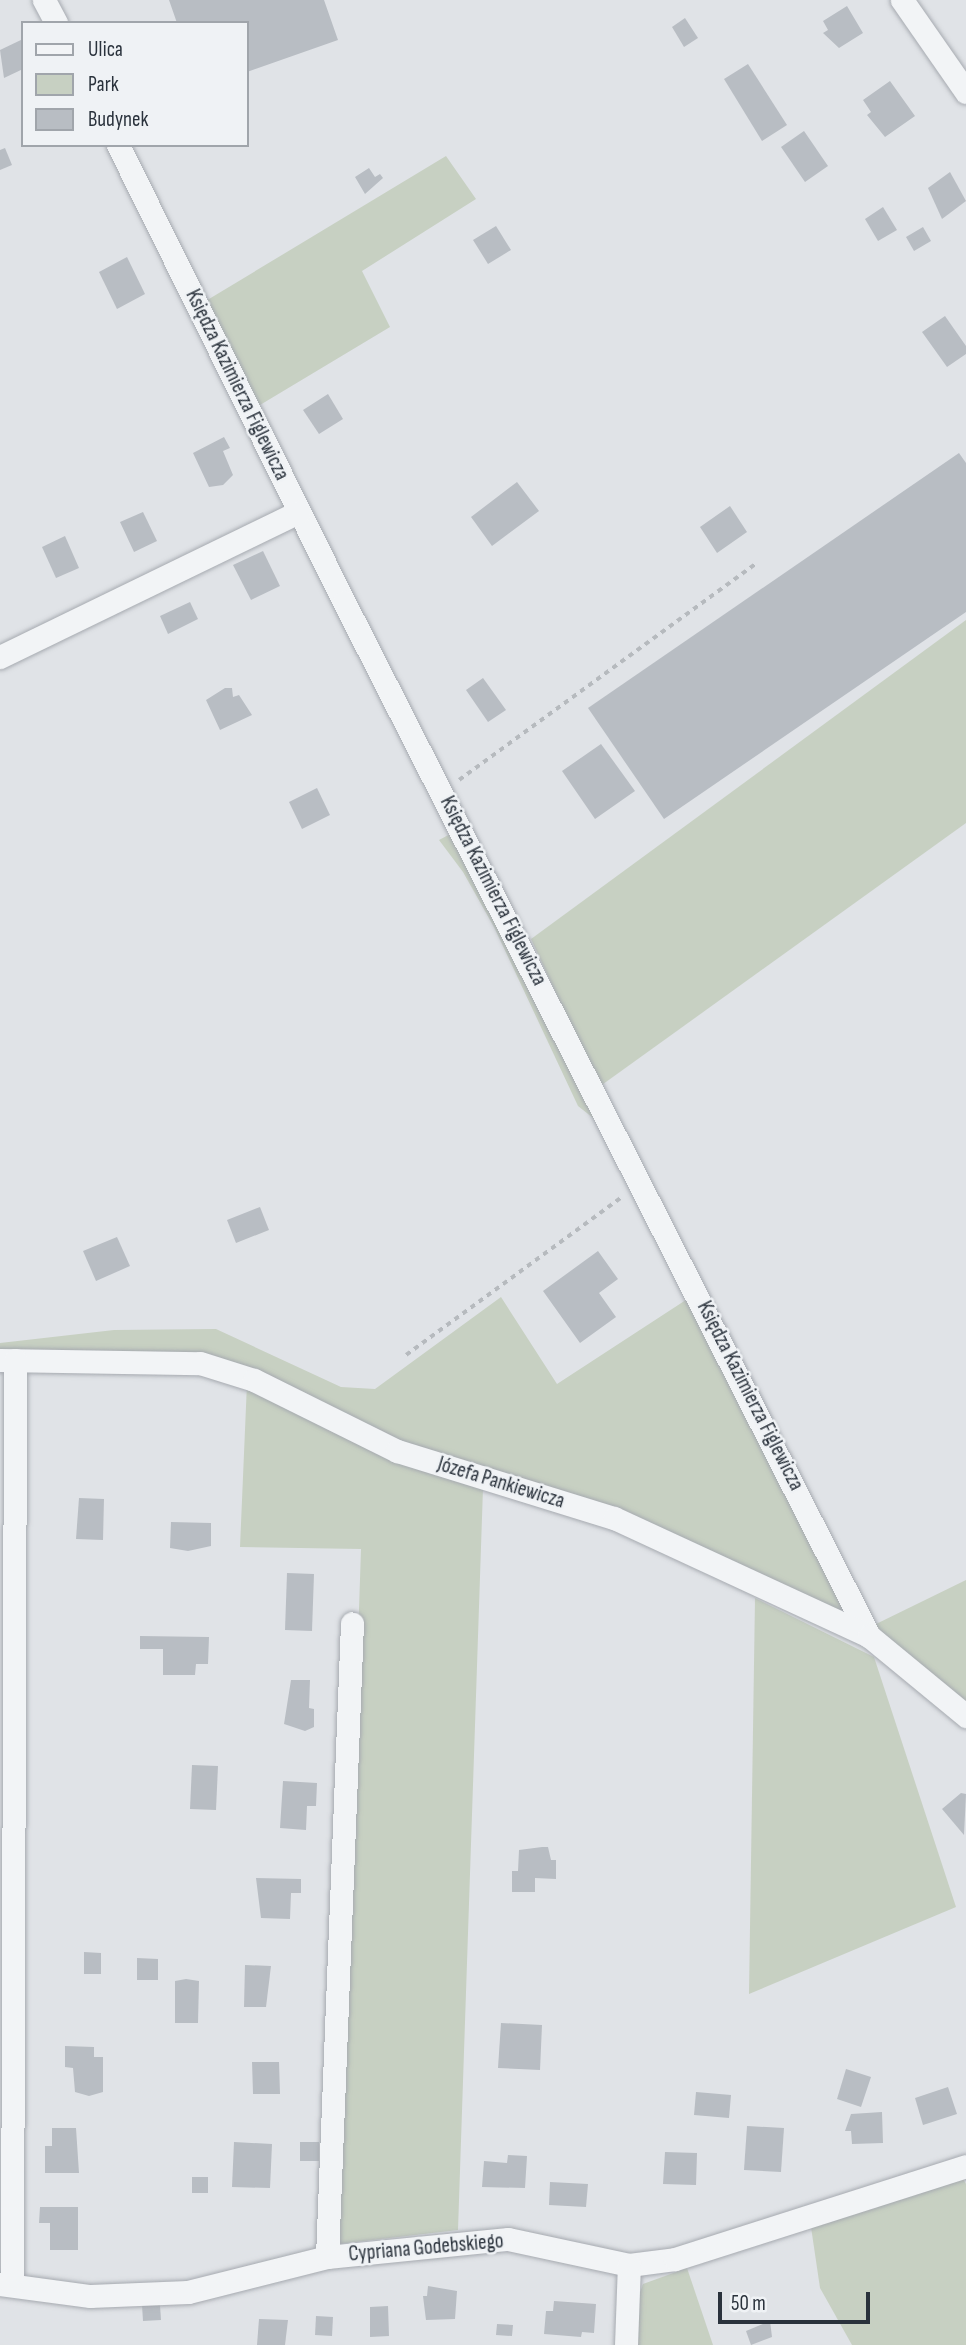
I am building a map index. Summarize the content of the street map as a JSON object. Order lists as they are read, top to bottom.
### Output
{
  "streets": {
    "street": ["Księdza Kazimierza Figlewicza", "Józefa Pankiewicza", "Cypriana Godebskiego"]
  },
  "crossings": [
    ["Księdza Kazimierza Figlewicza", "Józefa Pankiewicza"]
  ],
  "legend": ["Ulica", "Park", "Budynek"],
  "scale_bar": "50 m"
}
